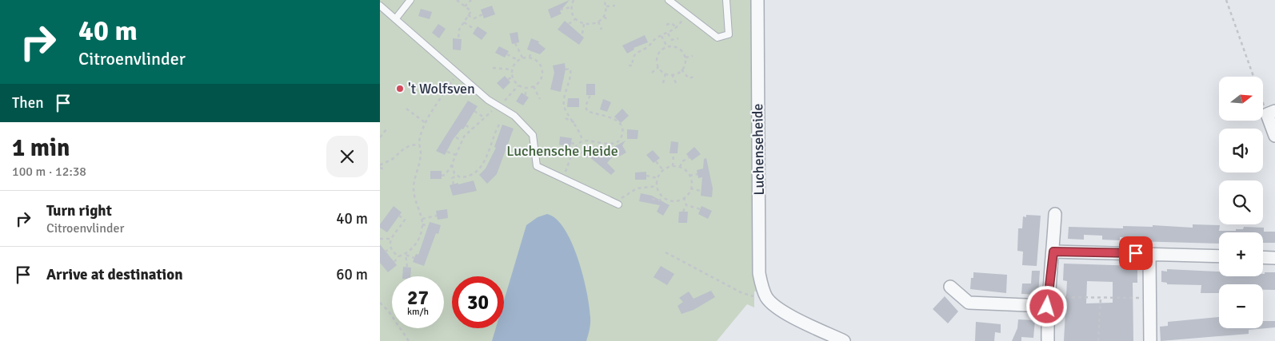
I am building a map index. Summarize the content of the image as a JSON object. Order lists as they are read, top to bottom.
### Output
{
  "streets": {
    "street": ["Luchenseheide"]
  },
  "parks": ["Luchensche Heide"],
  "places": ["'t Wolfsven"],
  "north": "right",
  "page": {
    "turn": ["40 m", "Citroenvlinder"],
    "map_buttons": ["+", "−"],
    "then": "Then",
    "heading": ["1 min", "100 m · 12:38"],
    "list": [
      {
        "name": "Turn right",
        "note": "Citroenvlinder",
        "value": "40 m"
      },
      {
        "name": "Arrive at destination",
        "value": "60 m"
      }
    ],
    "speed": "27 km/h",
    "limit": "30"
  }
}
